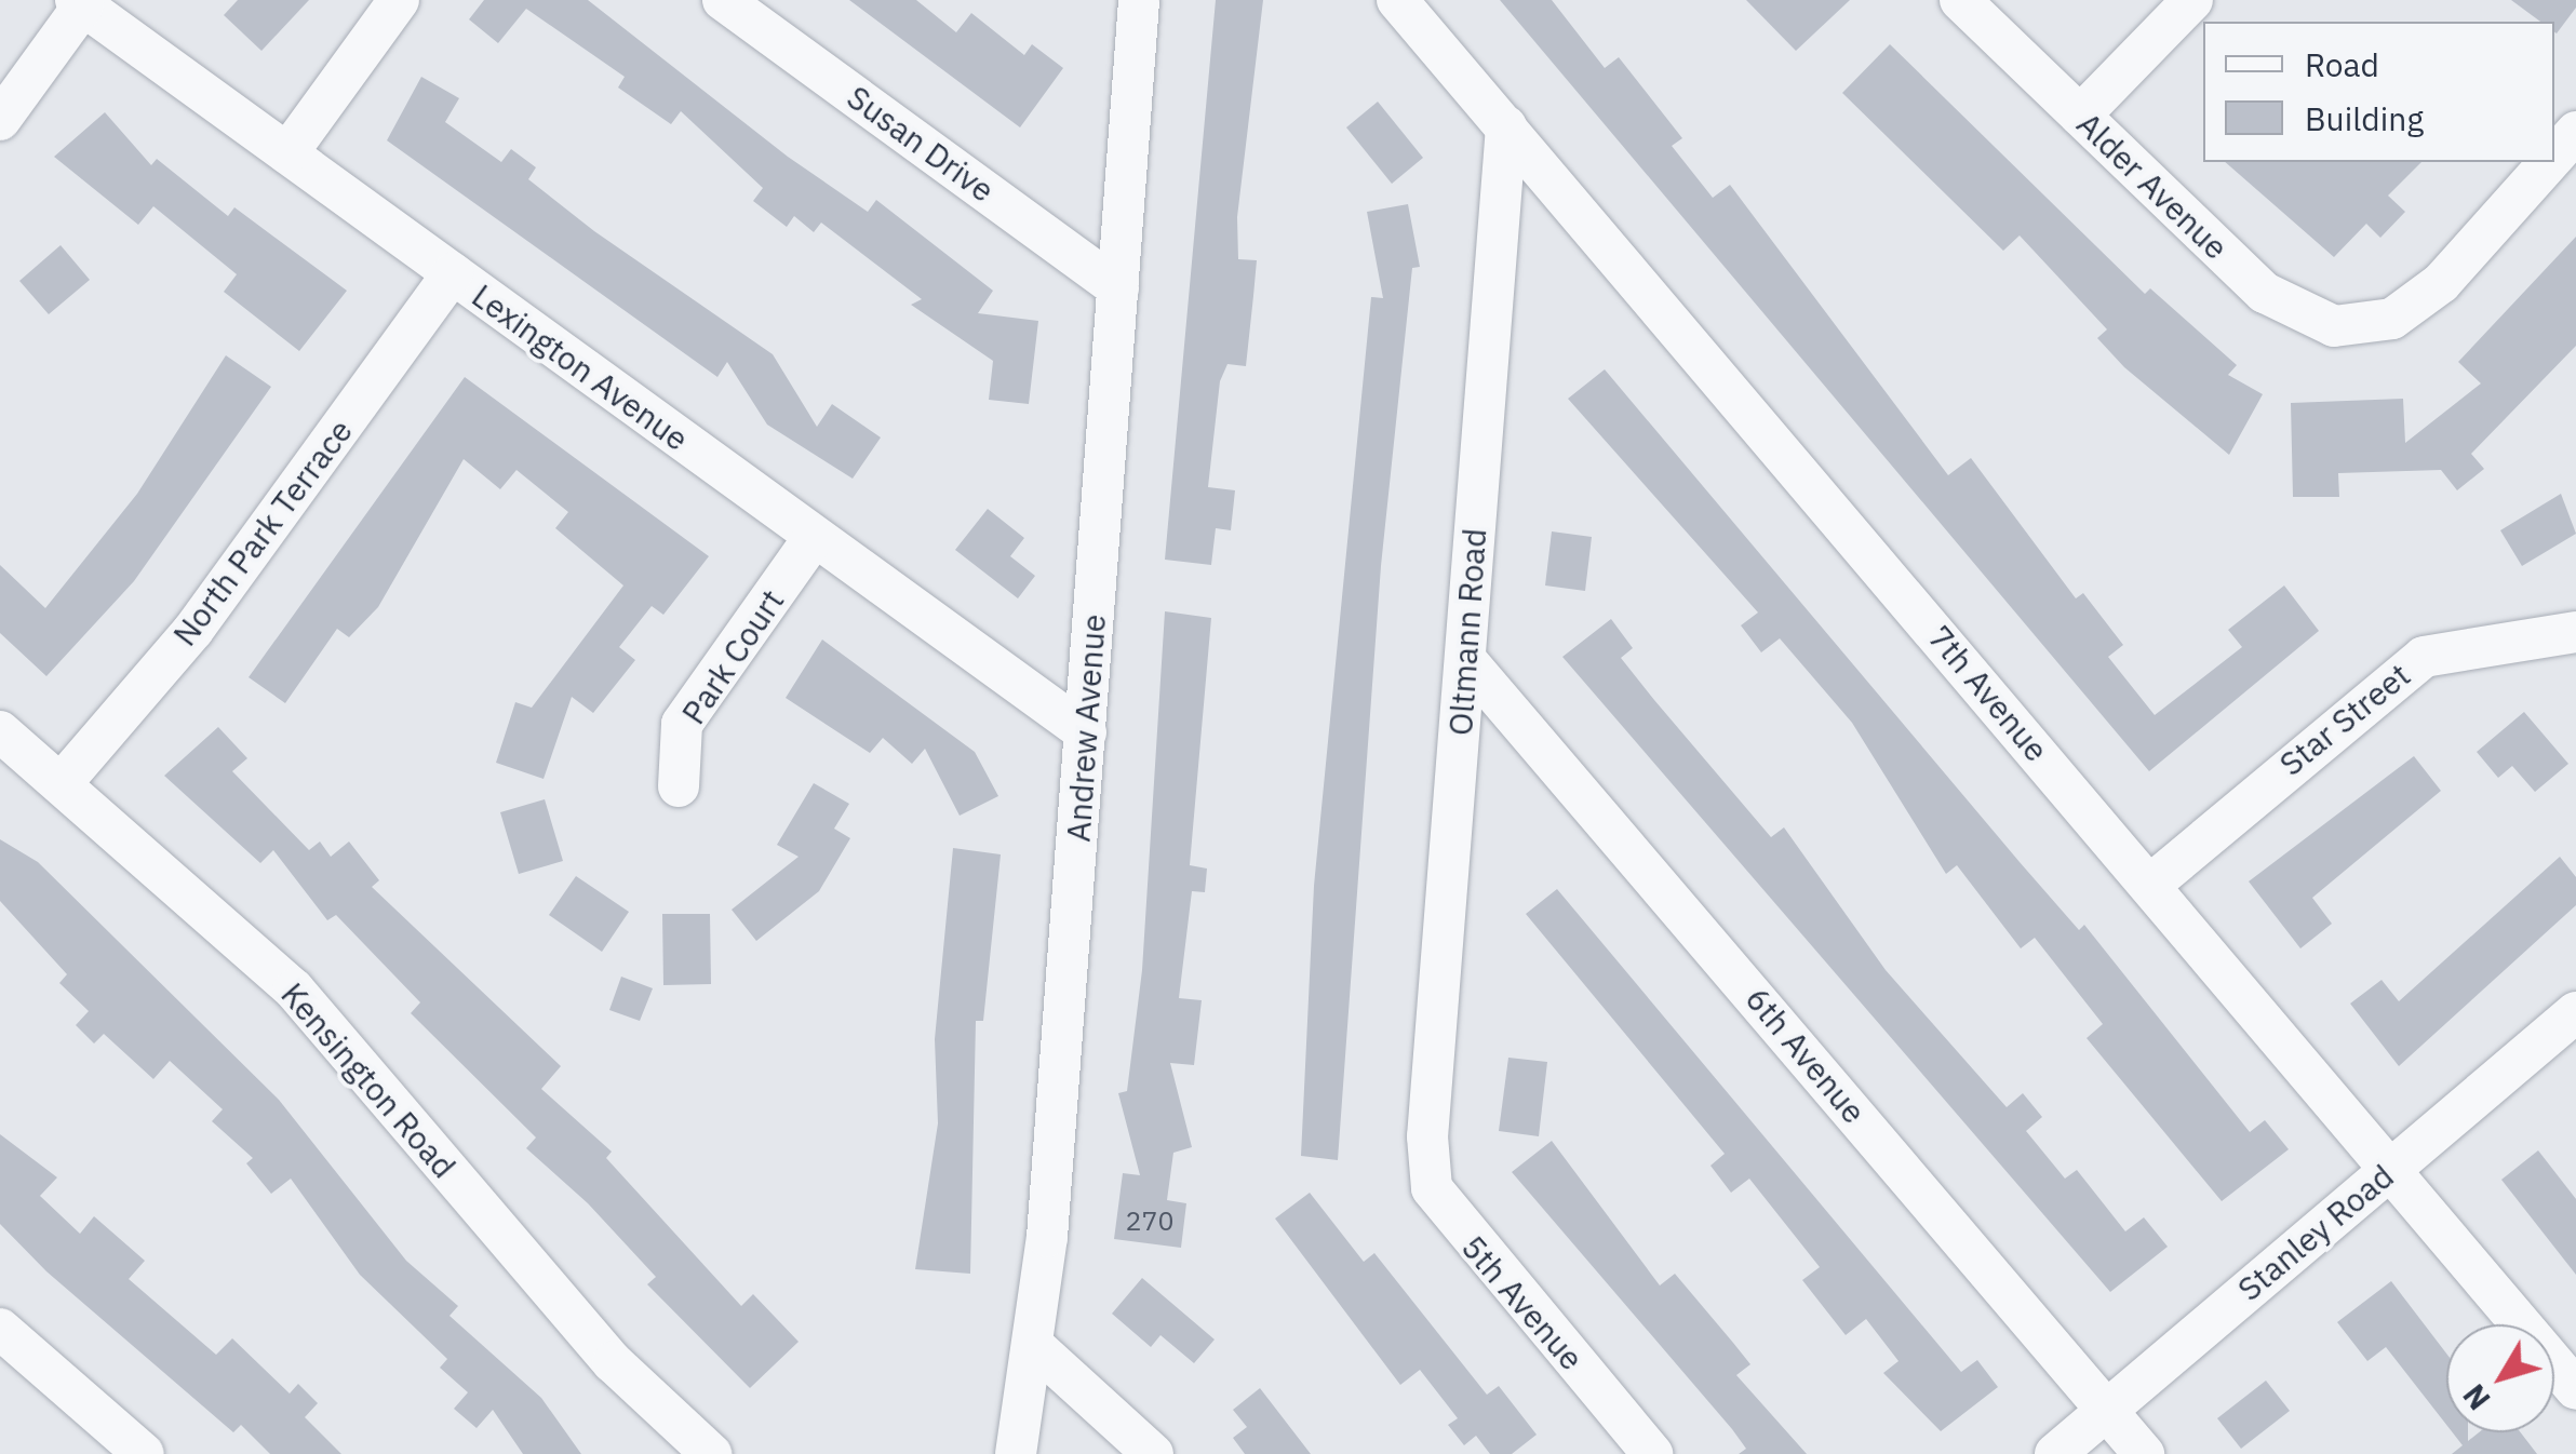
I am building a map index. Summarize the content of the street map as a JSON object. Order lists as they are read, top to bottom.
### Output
{
  "streets": {
    "street": [
      "Susan Drive",
      "Alder Avenue",
      "Lexington Avenue",
      "North Park Terrace",
      "Oltmann Road",
      "Park Court",
      "7th Avenue",
      "Star Street",
      "Andrew Avenue",
      "6th Avenue",
      "Kensington Road",
      "Stanley Road",
      "5th Avenue"
    ]
  },
  "crossings": [
    ["Susan Drive", "Andrew Avenue"],
    ["Lexington Avenue", "North Park Terrace"],
    ["Lexington Avenue", "Park Court"],
    ["Lexington Avenue", "Andrew Avenue"],
    ["North Park Terrace", "Kensington Road"],
    ["Oltmann Road", "7th Avenue"],
    ["Oltmann Road", "6th Avenue"],
    ["Oltmann Road", "5th Avenue"],
    ["7th Avenue", "Star Street"],
    ["7th Avenue", "Stanley Road"],
    ["6th Avenue", "Stanley Road"]
  ],
  "house_numbers": ["270"],
  "legend": ["Road", "Building"],
  "north": "bottom left"
}
